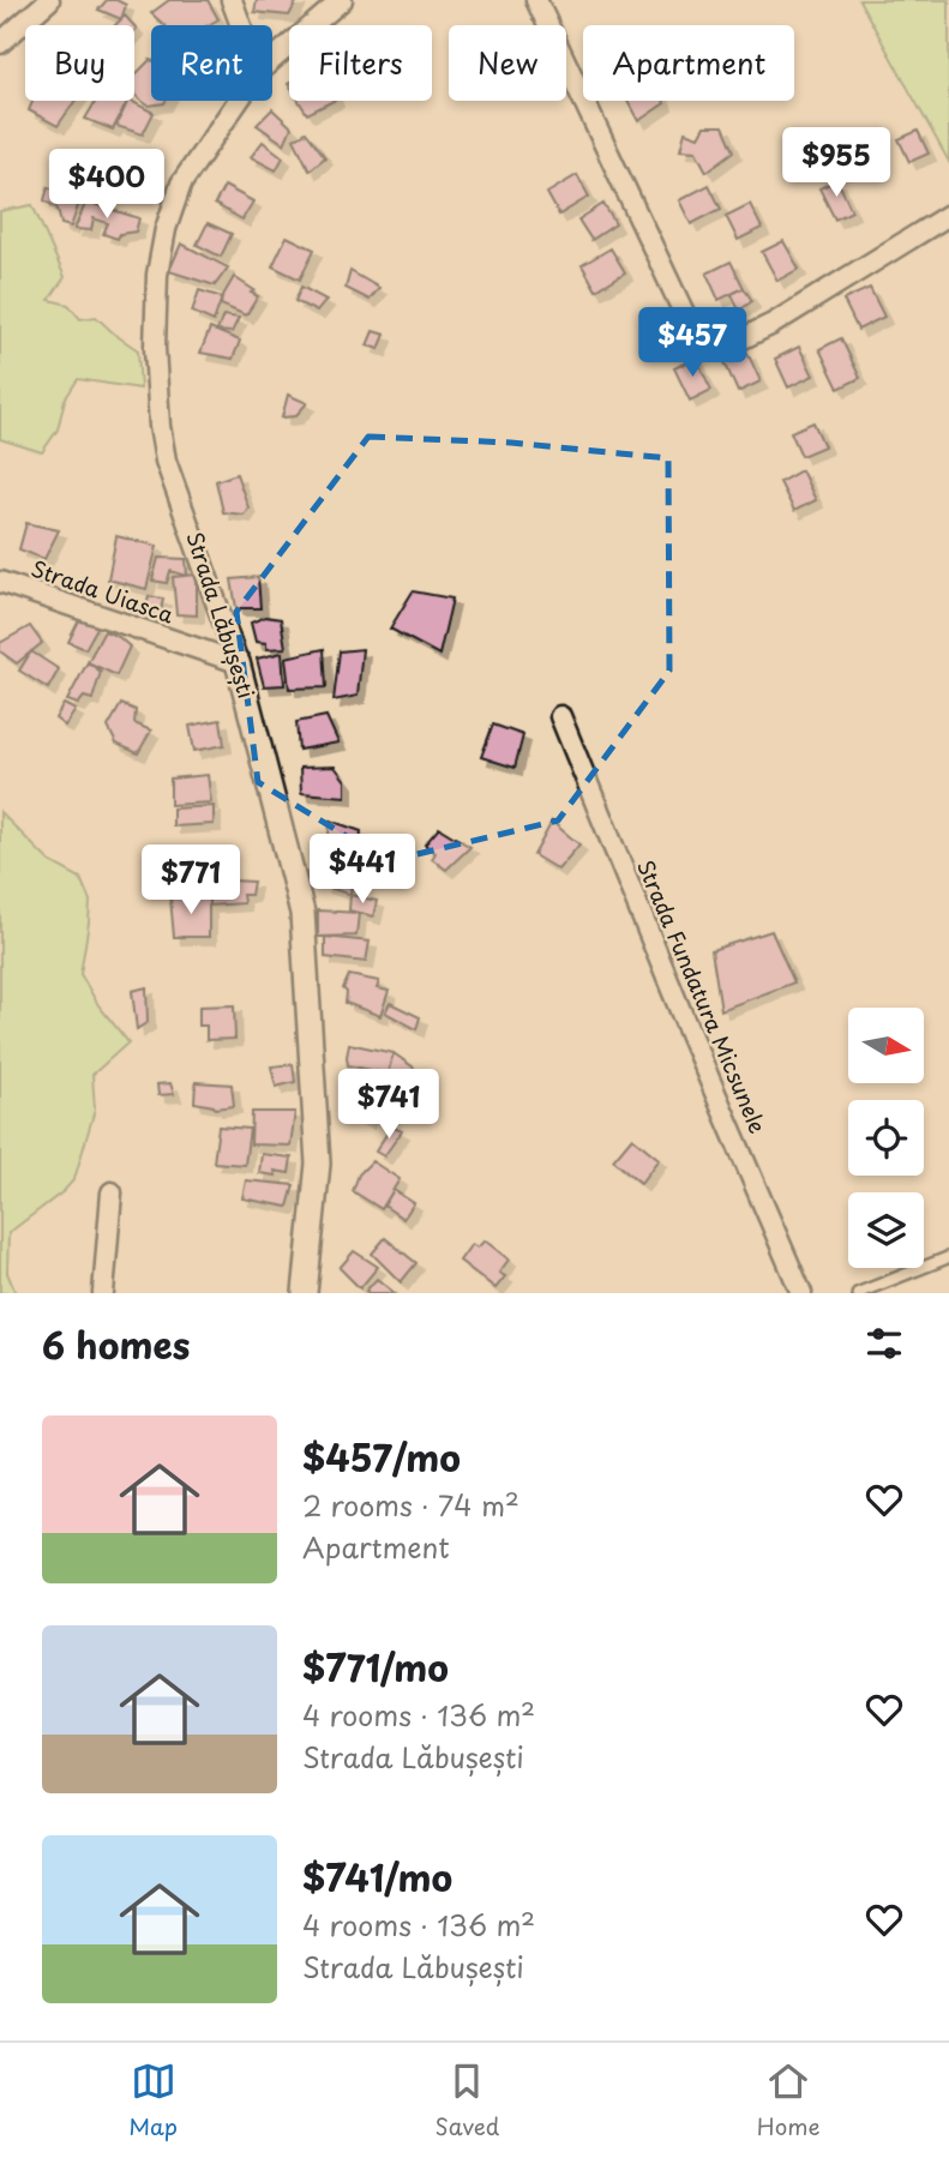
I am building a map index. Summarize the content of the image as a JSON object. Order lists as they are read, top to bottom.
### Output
{
  "streets": {
    "street": ["Strada Uiasca", "Strada Lăbușești", "Strada Fundatura Micsunele"]
  },
  "crossings": [
    ["Strada Uiasca", "Strada Lăbușești"]
  ],
  "north": "right",
  "page": {
    "chip": [
      "Buy",
      "Rent",
      "Filters",
      "New",
      "Apartment"
    ],
    "price": [
      "$955",
      "$400",
      "$457",
      "$441",
      "$771",
      "$741"
    ],
    "heading": "6 homes",
    "list": [
      {
        "name": "$457/mo",
        "note": "2 rooms · 74 m² · Apartment"
      },
      {
        "name": "$771/mo",
        "note": "4 rooms · 136 m² · Strada Lăbușești"
      },
      {
        "name": "$741/mo",
        "note": "4 rooms · 136 m² · Strada Lăbușești"
      }
    ],
    "tabs": ["Map", "Saved", "Home"]
  }
}
